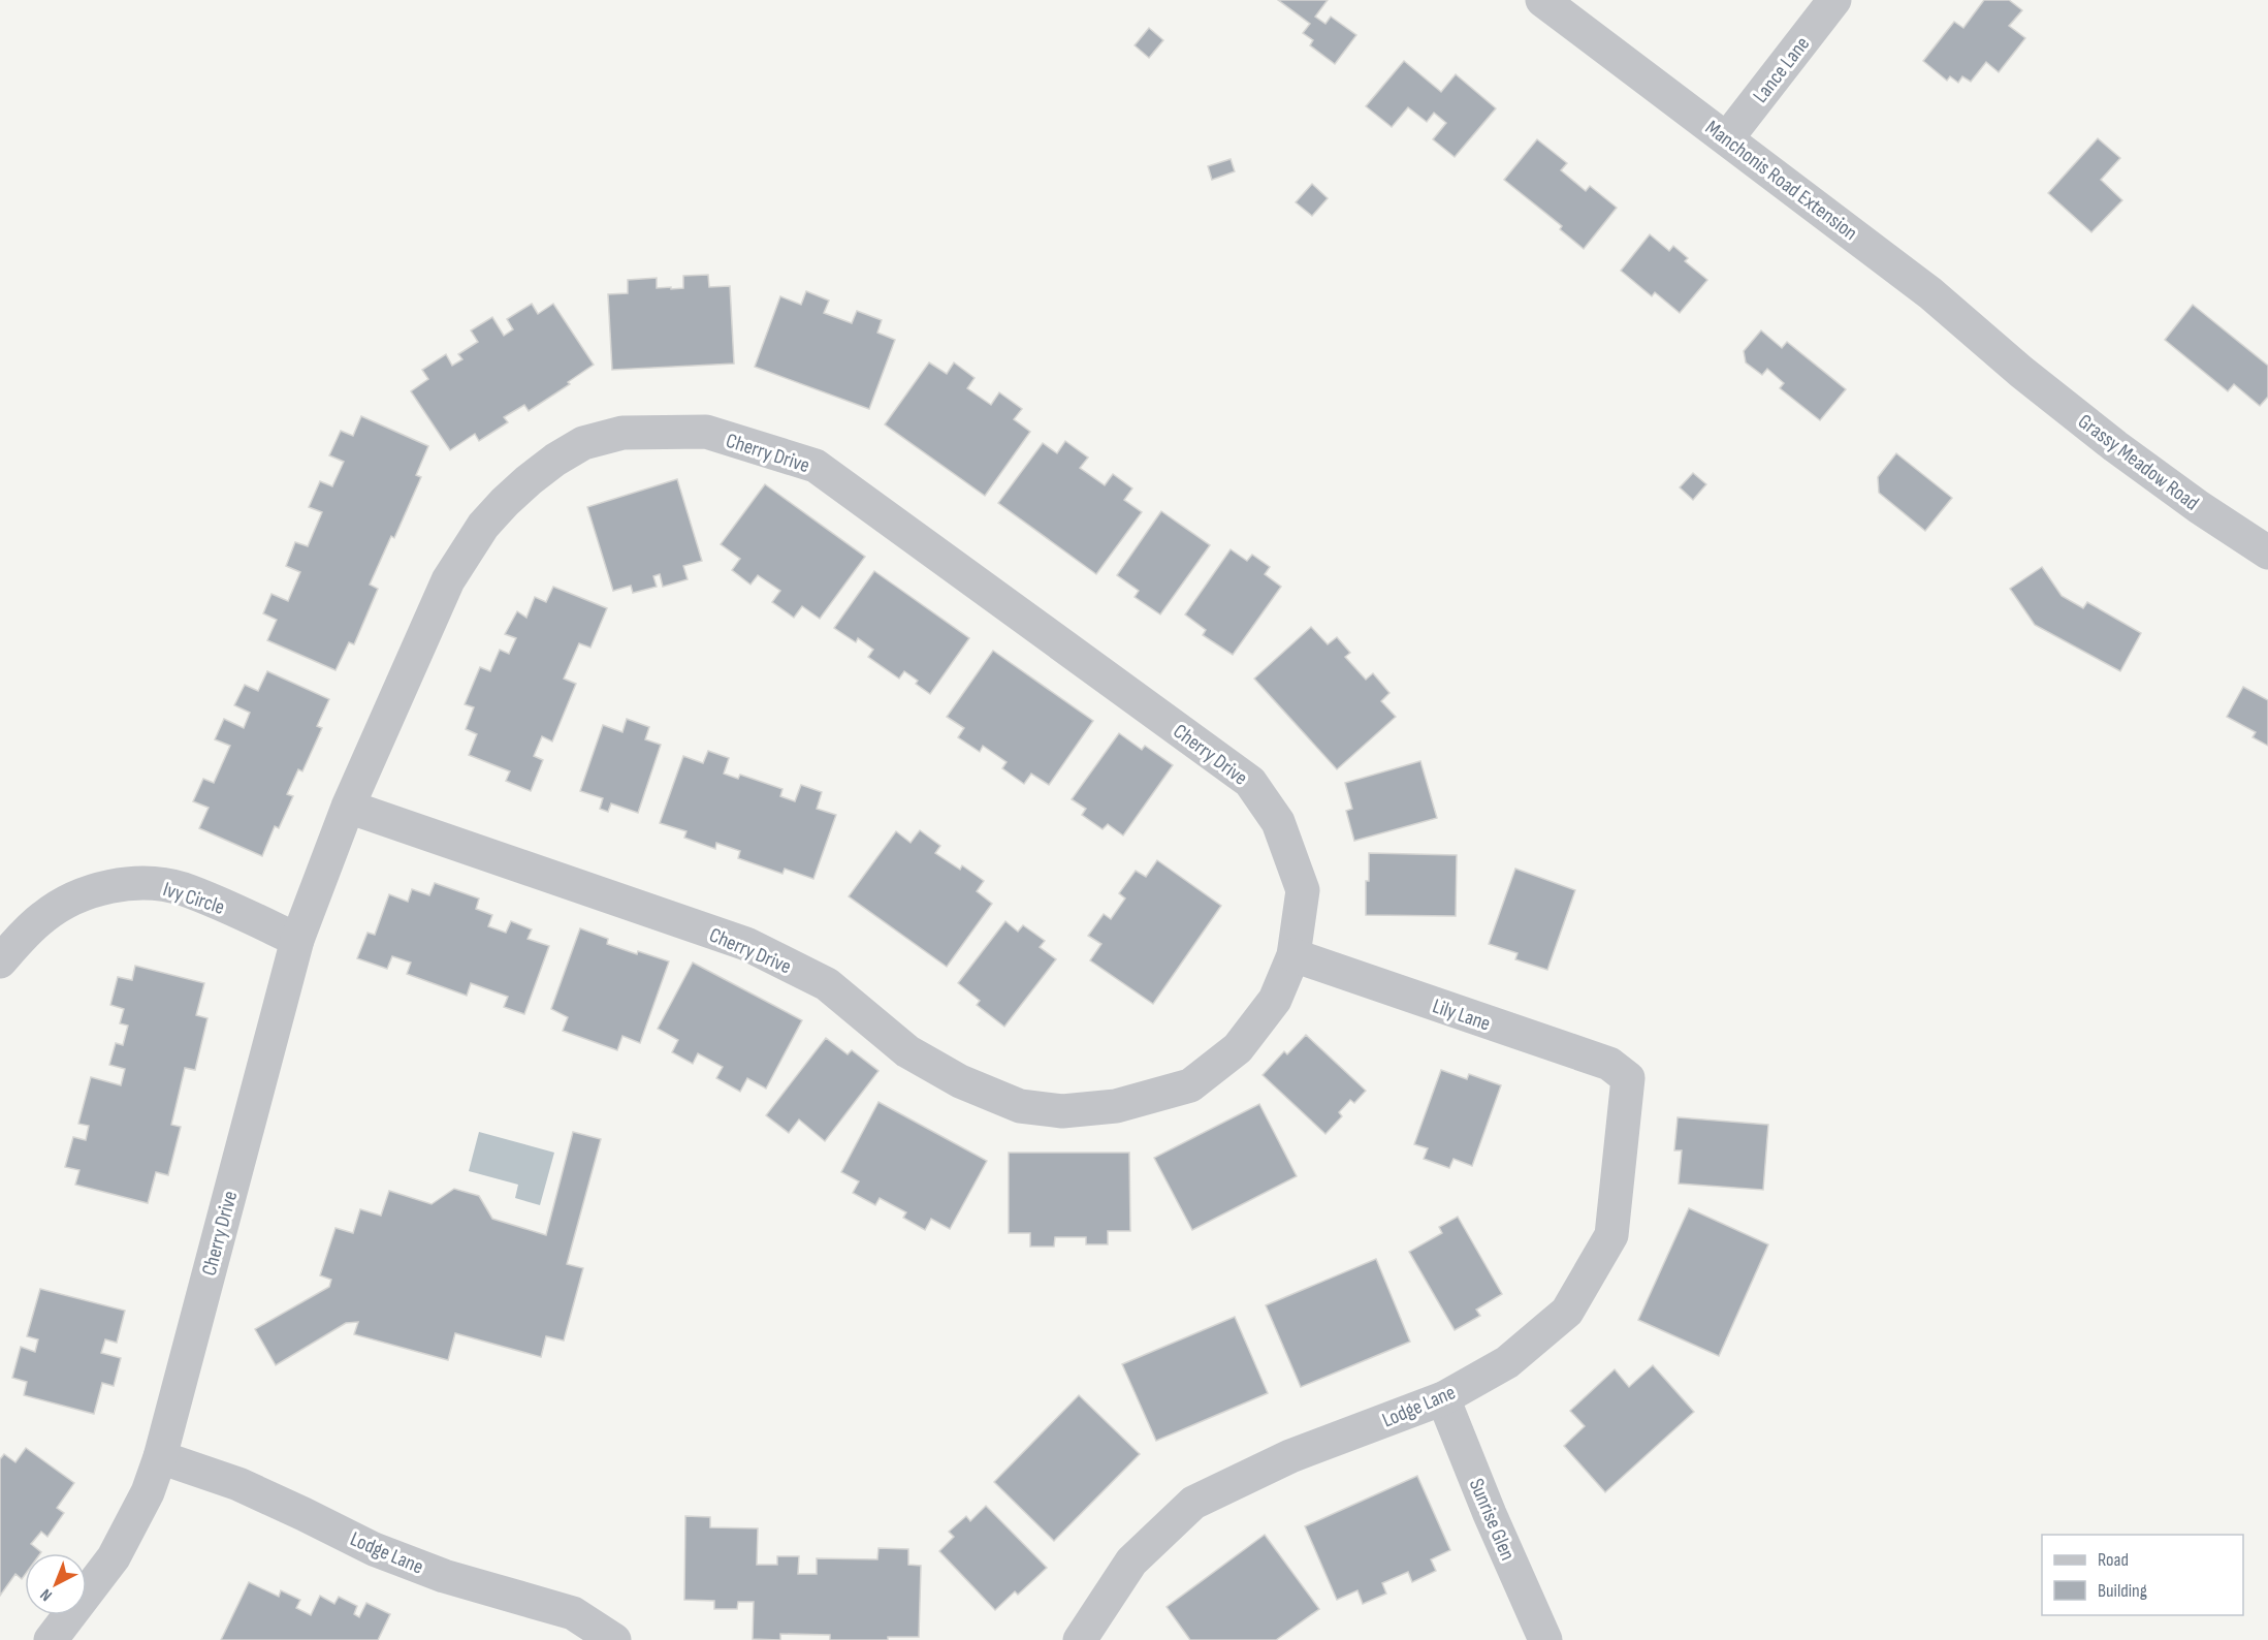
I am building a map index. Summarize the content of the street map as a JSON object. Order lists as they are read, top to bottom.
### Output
{
  "streets": {
    "street": [
      "Lance Lane",
      "Manchonis Road Extension",
      "Cherry Drive",
      "Grassy Meadow Road",
      "Ivy Circle",
      "Lily Lane",
      "Lodge Lane",
      "Sunrise Glen"
    ]
  },
  "crossings": [
    ["Lance Lane", "Manchonis Road Extension"],
    ["Manchonis Road Extension", "Grassy Meadow Road"],
    ["Cherry Drive", "Ivy Circle"],
    ["Cherry Drive", "Lily Lane"],
    ["Cherry Drive", "Lodge Lane"],
    ["Lily Lane", "Lodge Lane"],
    ["Lodge Lane", "Sunrise Glen"]
  ],
  "legend": ["Road", "Building"],
  "north": "bottom left"
}
